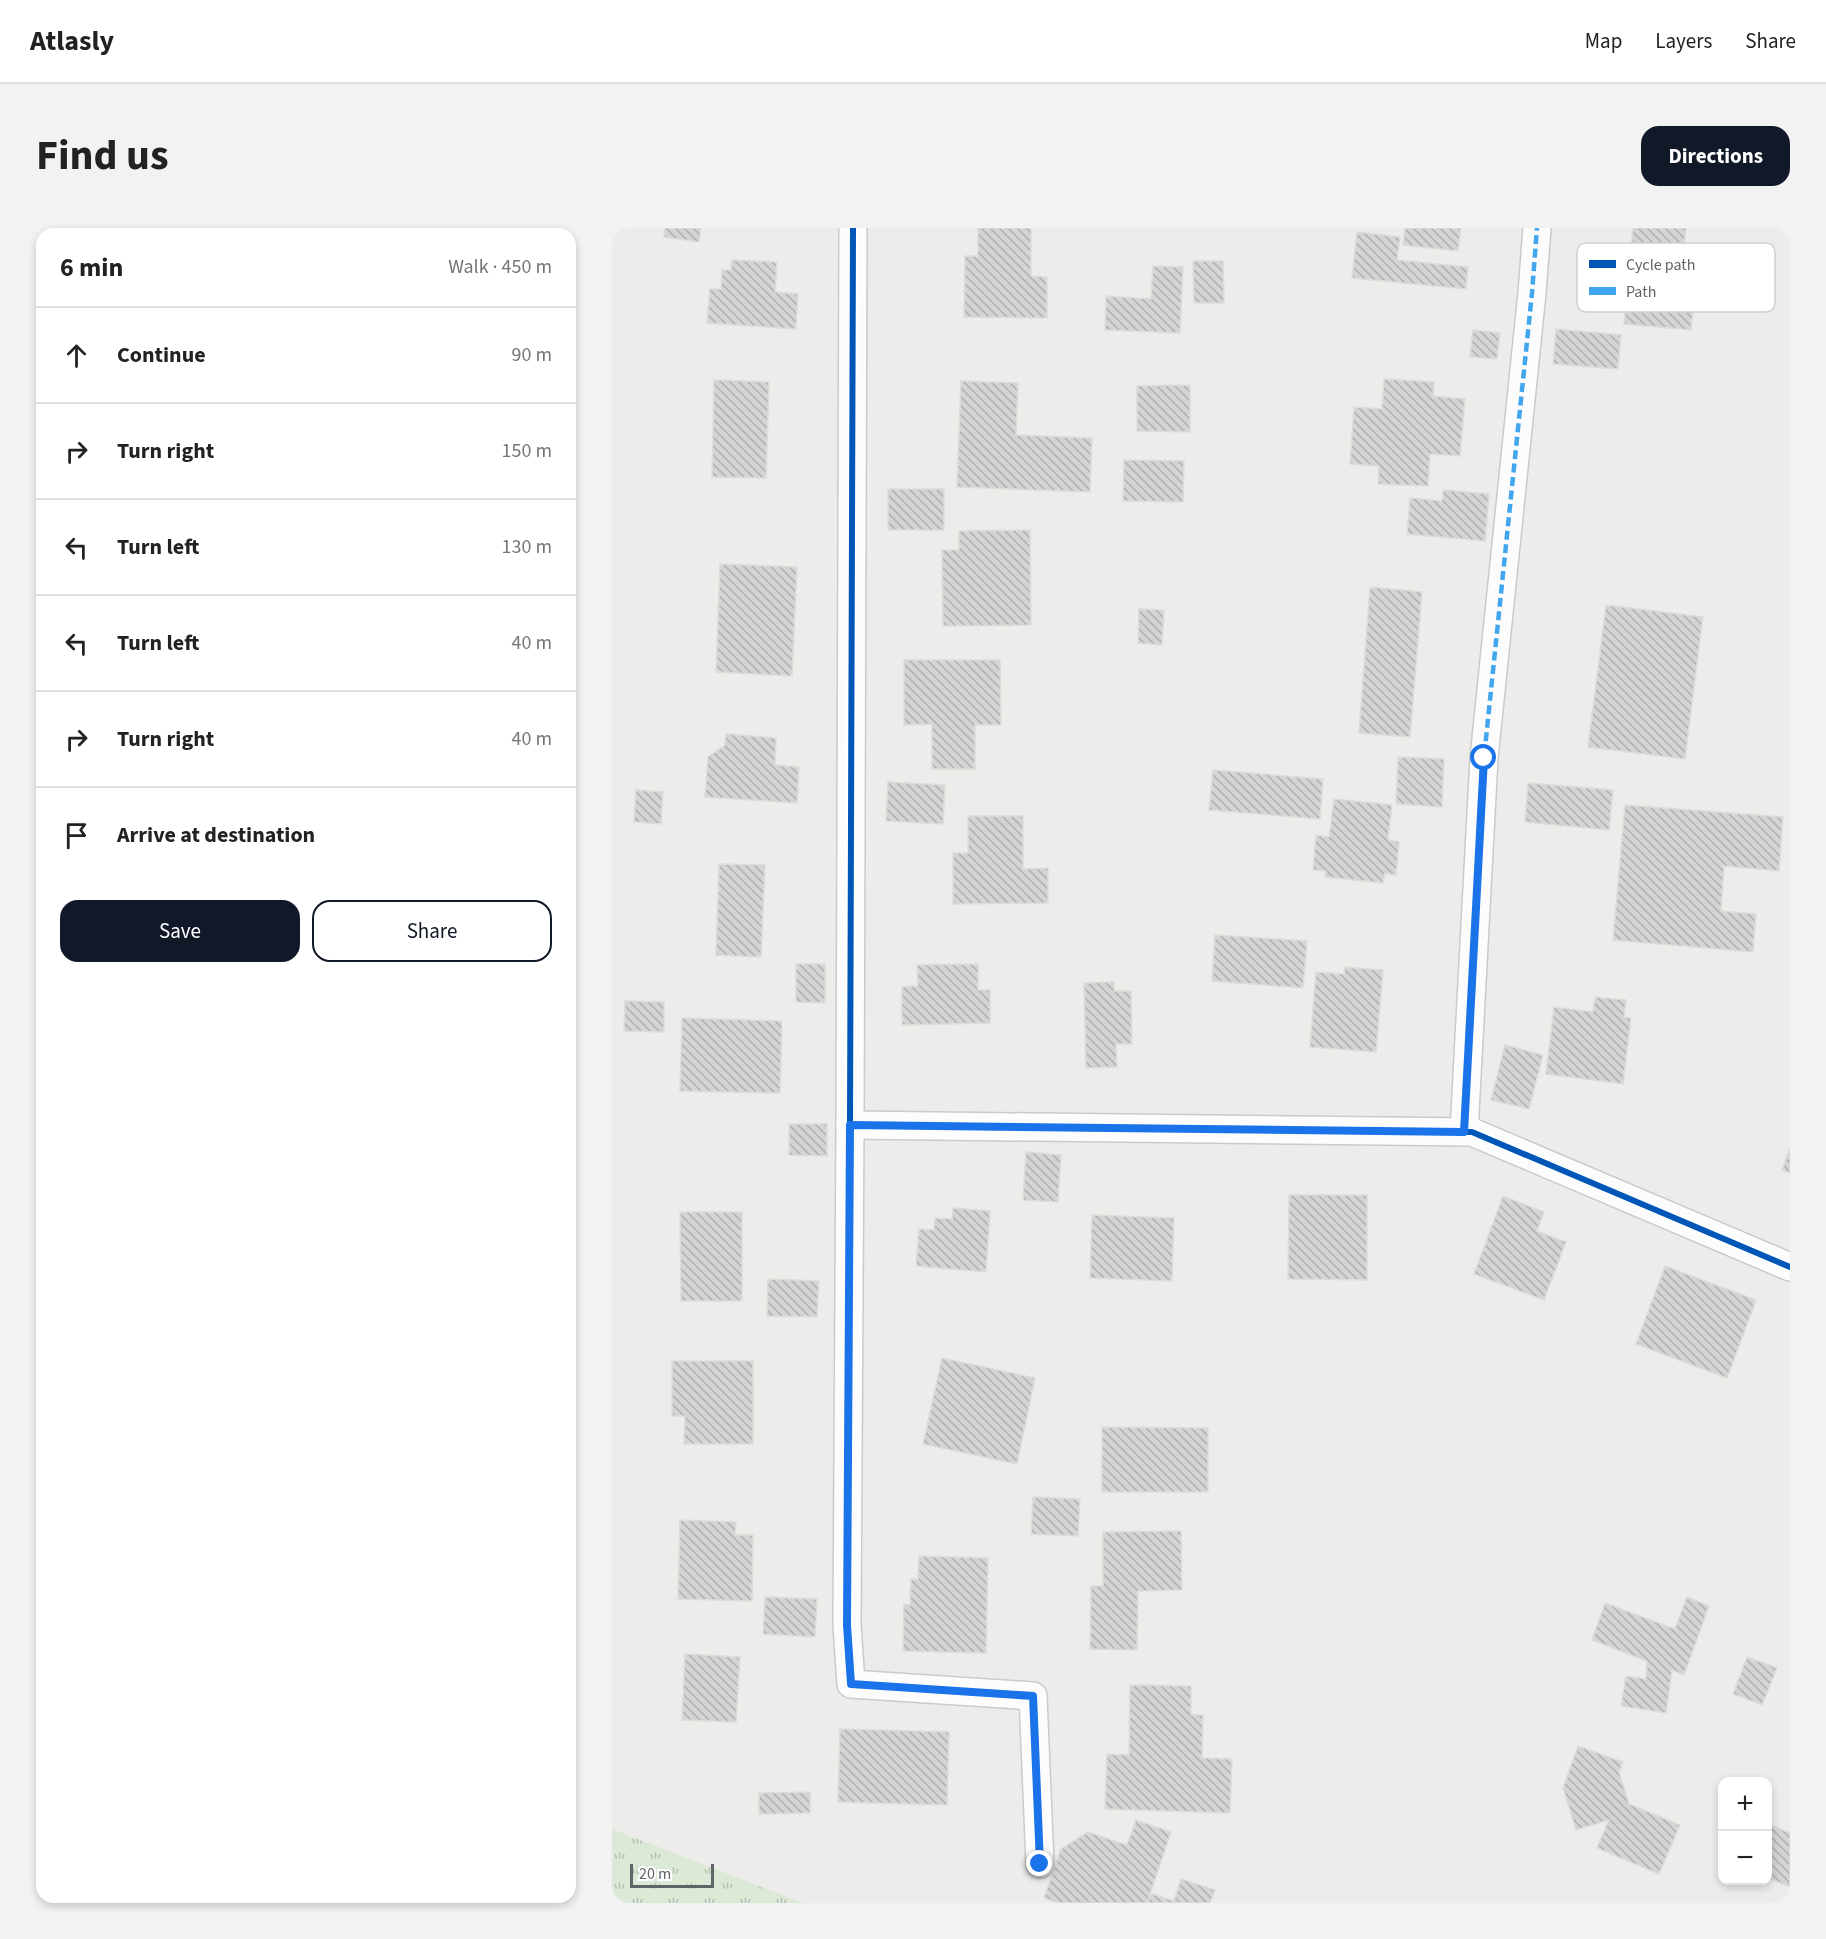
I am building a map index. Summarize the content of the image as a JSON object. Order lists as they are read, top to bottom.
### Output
{
  "legend": ["Cycle path", "Path"],
  "scale_bar": "20 m",
  "page": {
    "header": "Atlasly",
    "nav": ["Map", "Layers", "Share"],
    "title": "Find us",
    "buttons": [
      "Directions",
      ["Save", "Share"]
    ],
    "heading": ["6 min", "Walk · 450 m"],
    "list": [
      ["Continue", "90 m"],
      ["Turn right", "150 m"],
      ["Turn left", "130 m"],
      ["Turn left", "40 m"],
      ["Turn right", "40 m"],
      "Arrive at destination"
    ],
    "map_buttons": ["+", "−"],
    "scale": "20 m"
  }
}
